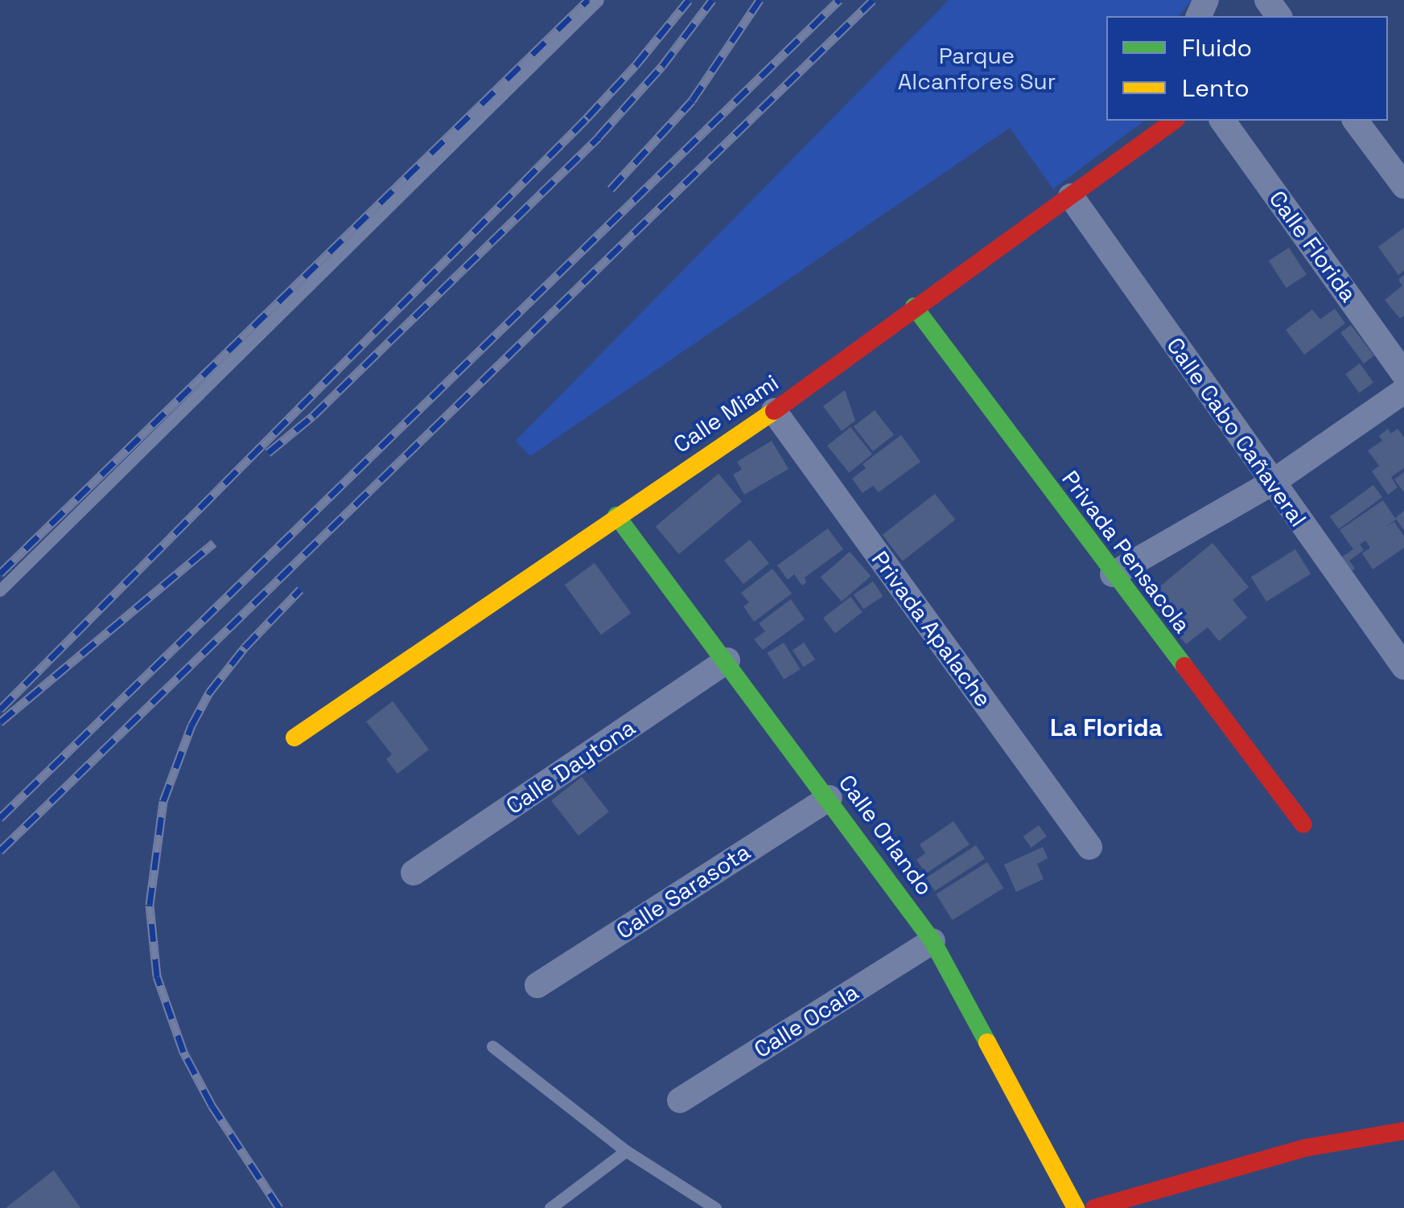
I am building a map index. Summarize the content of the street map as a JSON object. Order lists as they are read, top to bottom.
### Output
{
  "streets": {
    "street": [
      "Calle Florida",
      "Calle Miami",
      "Calle Cabo Cañaveral",
      "Privada Pensacola",
      "Privada Apalache",
      "Calle Daytona",
      "Calle Orlando",
      "Calle Sarasota",
      "Calle Ocala"
    ]
  },
  "crossings": [
    ["Calle Miami", "Calle Cabo Cañaveral"],
    ["Calle Miami", "Privada Pensacola"],
    ["Calle Miami", "Privada Apalache"],
    ["Calle Miami", "Calle Orlando"],
    ["Calle Daytona", "Calle Orlando"],
    ["Calle Orlando", "Calle Sarasota"],
    ["Calle Orlando", "Calle Ocala"]
  ],
  "districts": ["La Florida"],
  "parks": ["Parque Alcanfores Sur"],
  "legend": ["Fluido", "Lento"]
}
